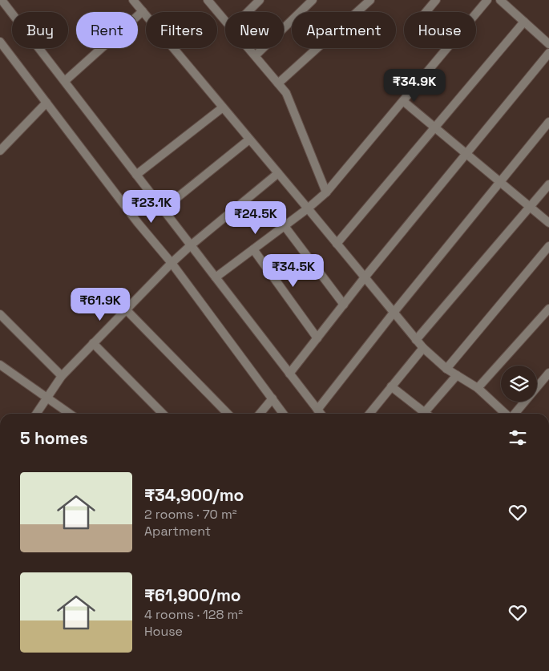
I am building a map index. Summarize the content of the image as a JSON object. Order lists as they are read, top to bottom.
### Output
{
  "page": {
    "chip": [
      "Buy",
      "Rent",
      "Filters",
      "New",
      "Apartment",
      "House"
    ],
    "price": [
      "₹34.9K",
      "₹23.1K",
      "₹24.5K",
      "₹34.5K",
      "₹61.9K"
    ],
    "heading": "5 homes",
    "list": [
      {
        "name": "₹34,900/mo",
        "note": "2 rooms · 70 m² · Apartment"
      },
      {
        "name": "₹61,900/mo",
        "note": "4 rooms · 128 m² · House"
      }
    ]
  }
}
